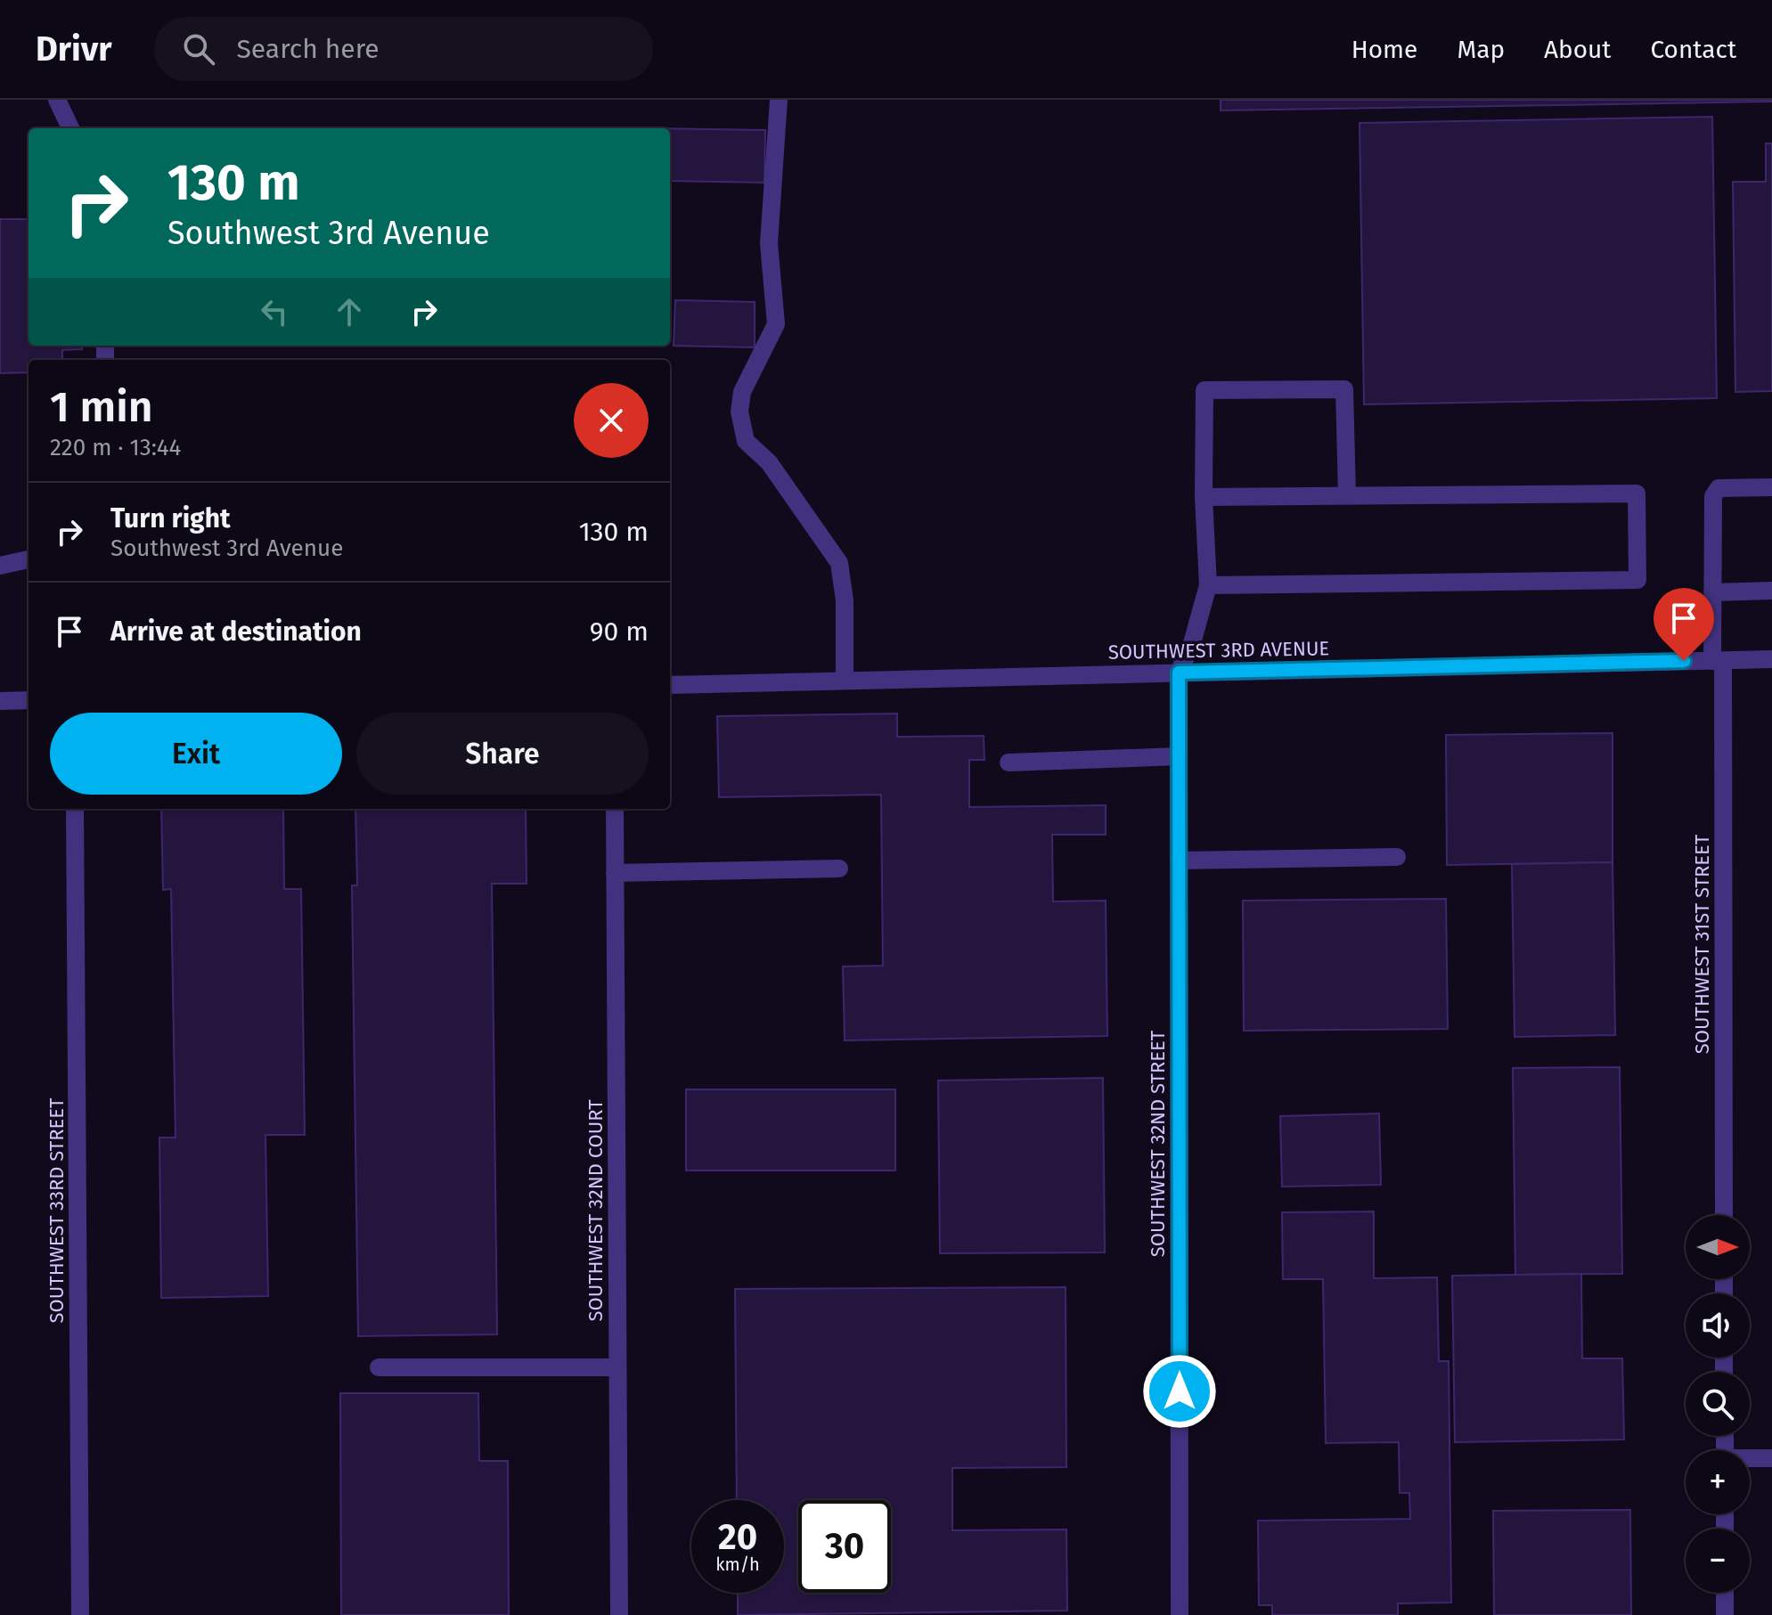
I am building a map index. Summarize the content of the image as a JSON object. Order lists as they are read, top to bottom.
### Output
{
  "streets": {
    "street": [
      "SOUTHWEST 3RD AVENUE",
      "SOUTHWEST 31ST STREET",
      "SOUTHWEST 32ND STREET",
      "SOUTHWEST 33RD STREET",
      "SOUTHWEST 32ND COURT"
    ]
  },
  "crossings": [
    ["SOUTHWEST 3RD AVENUE", "SOUTHWEST 31ST STREET"],
    ["SOUTHWEST 3RD AVENUE", "SOUTHWEST 32ND STREET"]
  ],
  "north": "right",
  "page": {
    "header": "Drivr",
    "search": "Search here",
    "nav": [
      "Home",
      "Map",
      "About",
      "Contact"
    ],
    "turn": ["130 m", "Southwest 3rd Avenue"],
    "heading": ["1 min", "220 m · 13:44"],
    "list": [
      {
        "name": "Turn right",
        "note": "Southwest 3rd Avenue",
        "value": "130 m"
      },
      {
        "name": "Arrive at destination",
        "value": "90 m"
      }
    ],
    "buttons": ["Exit", "Share"],
    "map_buttons": ["+", "−"],
    "speed": "20 km/h",
    "limit": "30"
  }
}
